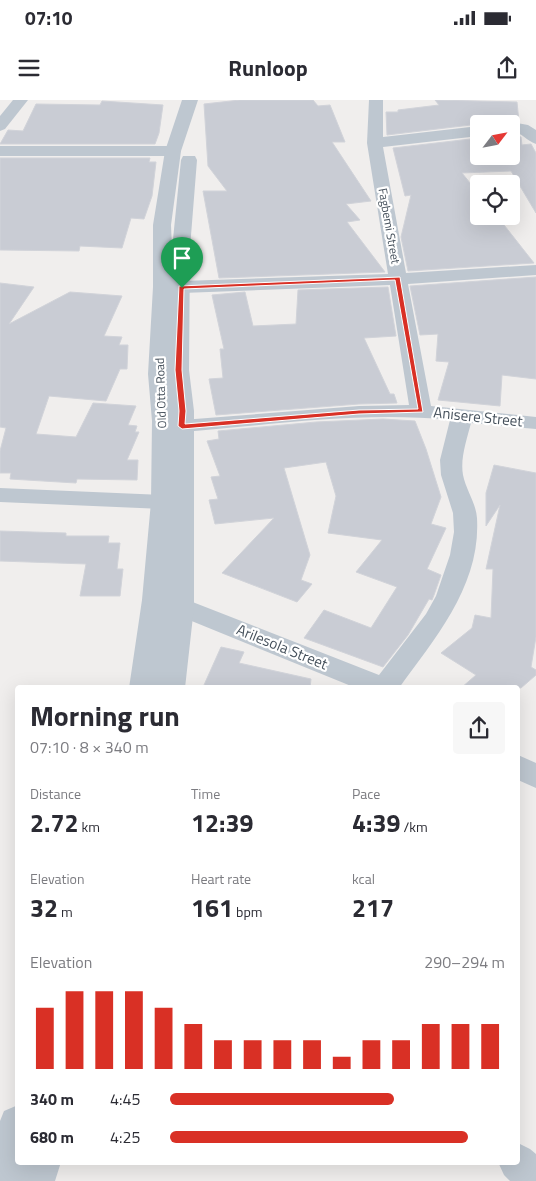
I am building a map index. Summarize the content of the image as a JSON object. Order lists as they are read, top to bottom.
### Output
{
  "streets": {
    "street": [
      "Fagbemi Street",
      "Old Otta Road",
      "Anisere Street",
      "Arilesola Street"
    ]
  },
  "crossings": [
    ["Fagbemi Street", "Anisere Street"],
    ["Old Otta Road", "Anisere Street"],
    ["Old Otta Road", "Arilesola Street"]
  ],
  "north": "top right",
  "page": {
    "status": "07:10",
    "header": "Runloop",
    "heading": ["Morning run", "07:10 · 8 × 340 m"],
    "stats": [
      ["Distance", "2.72 km"],
      ["Time", "12:39"],
      ["Pace", "4:39 /km"],
      ["Elevation", "32 m"],
      ["Heart rate", "161 bpm"],
      ["kcal", "217"]
    ],
    "chart": ["Elevation", "290–294 m"],
    "list": [
      {
        "name": "340 m",
        "note": "4:45"
      },
      {
        "name": "680 m",
        "note": "4:25"
      }
    ]
  }
}
